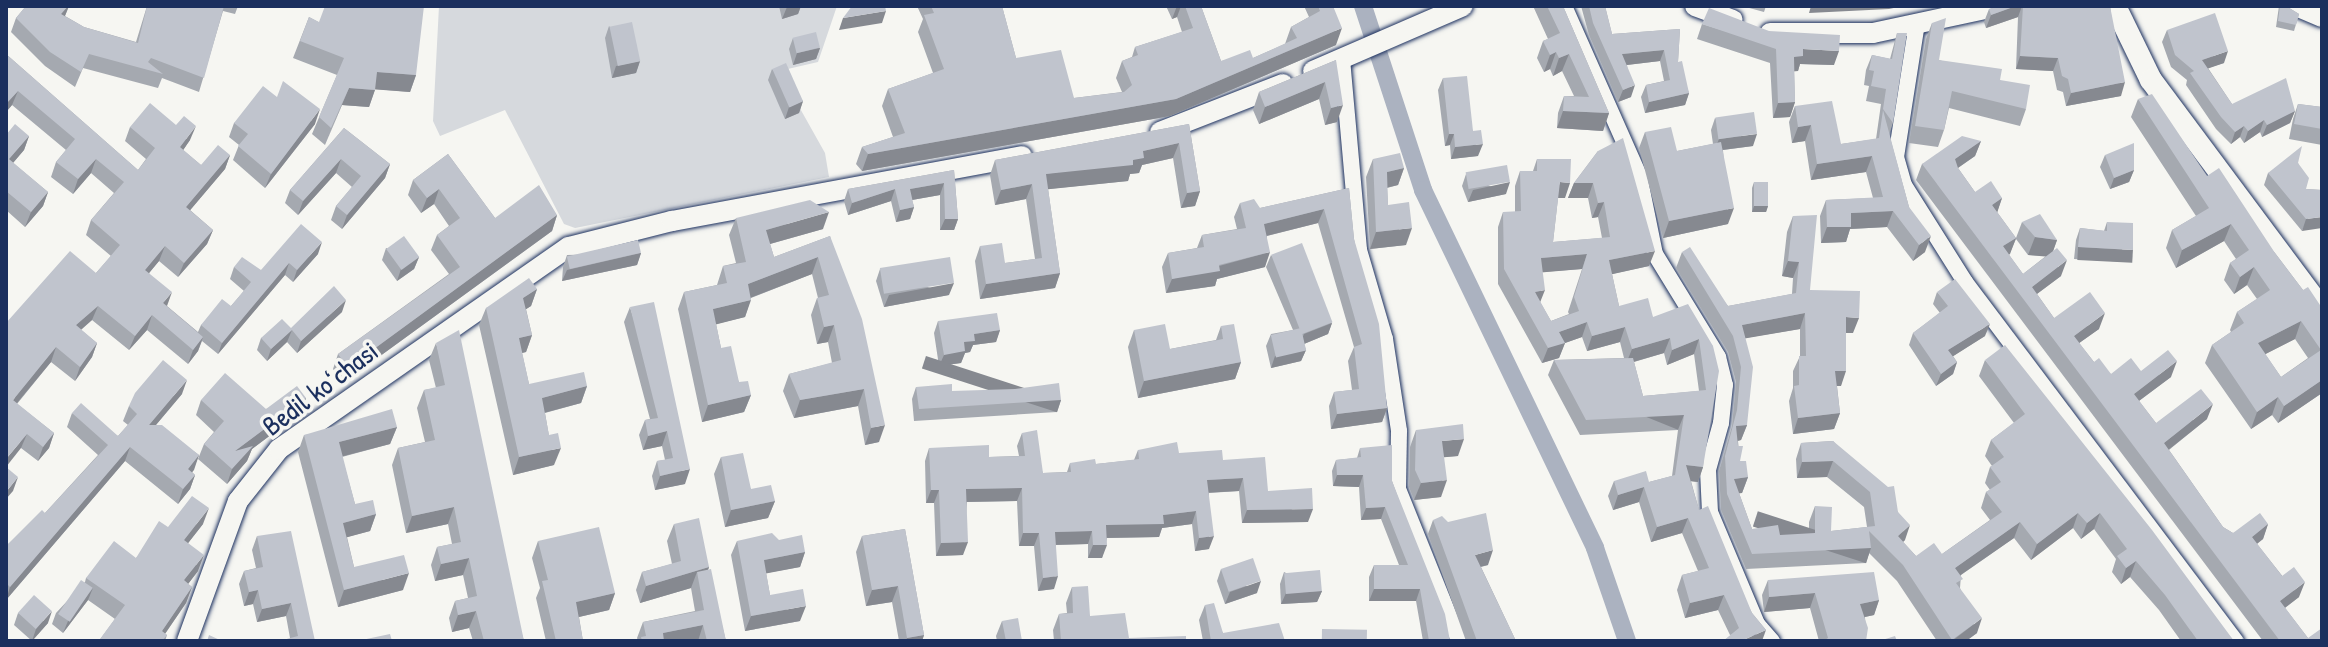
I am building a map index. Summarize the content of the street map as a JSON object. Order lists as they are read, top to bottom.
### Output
{
  "streets": {
    "street": ["Bedil koʻchasi"]
  }
}
